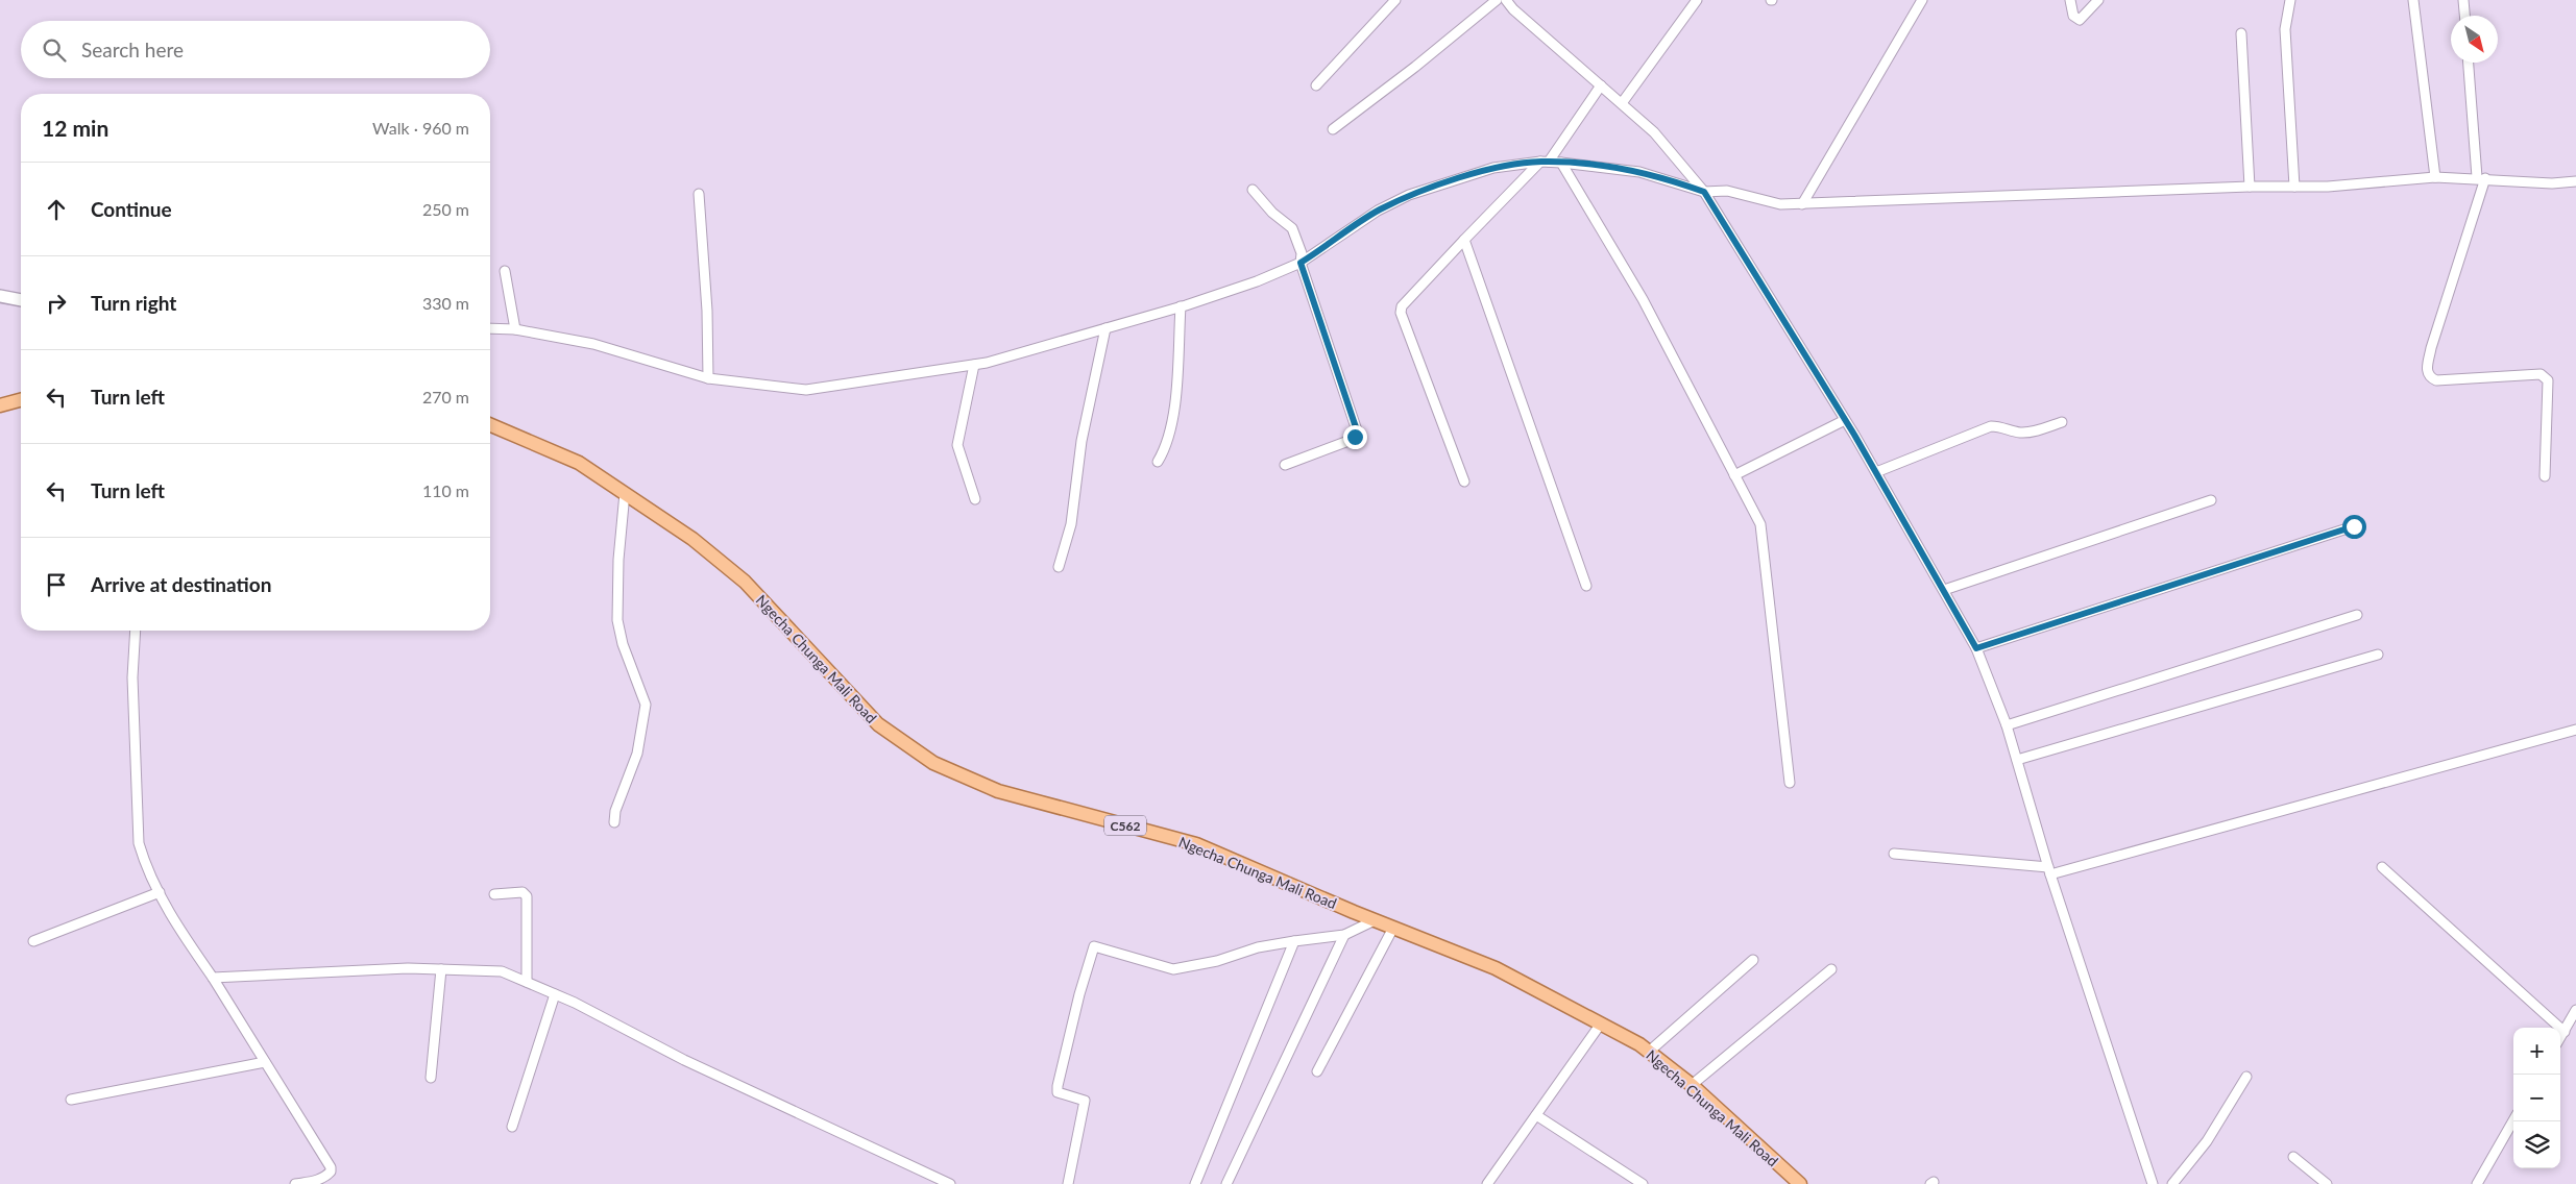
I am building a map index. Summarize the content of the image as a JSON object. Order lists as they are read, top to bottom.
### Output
{
  "streets": {
    "main road": ["Ngecha Chunga Mali Road", "C562"]
  },
  "north": "bottom right",
  "page": {
    "search": "Search here",
    "heading": ["12 min", "Walk · 960 m"],
    "list": [
      ["Continue", "250 m"],
      ["Turn right", "330 m"],
      ["Turn left", "270 m"],
      ["Turn left", "110 m"],
      "Arrive at destination"
    ],
    "map_buttons": ["+", "−"]
  }
}
